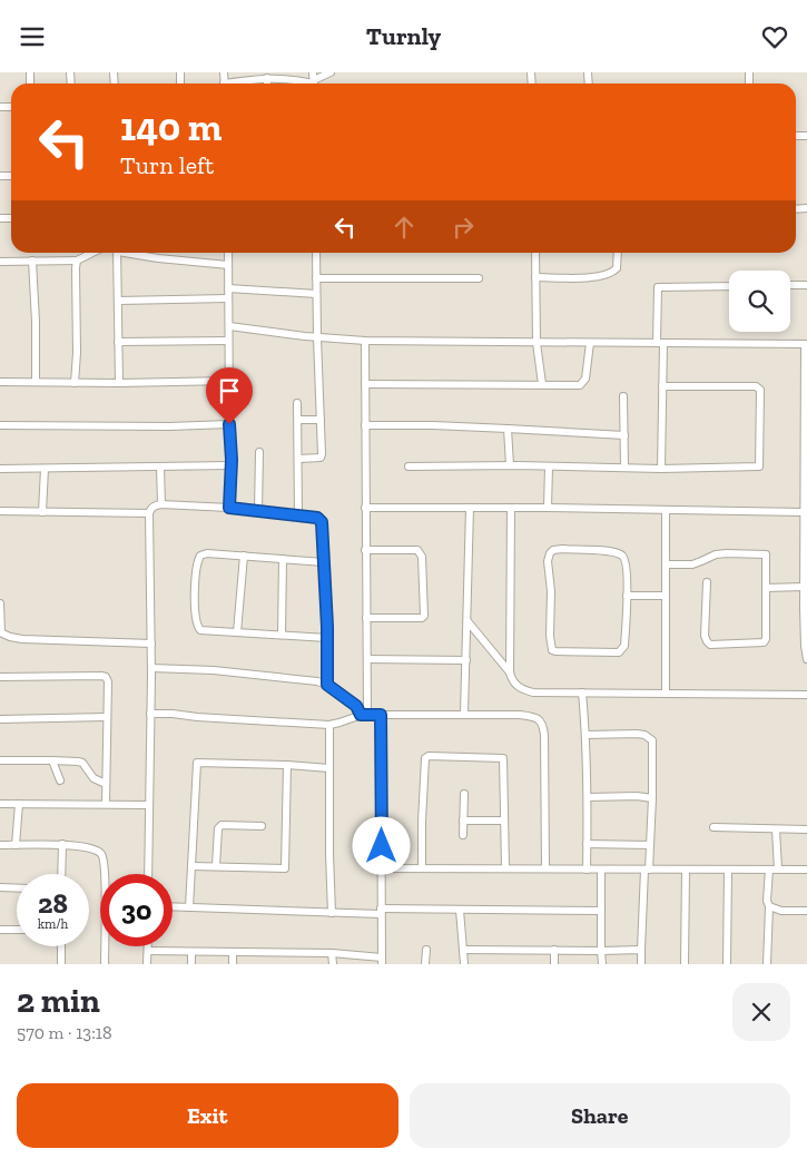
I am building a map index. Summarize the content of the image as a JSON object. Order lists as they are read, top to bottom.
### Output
{
  "page": {
    "header": "Turnly",
    "turn": ["140 m", "Turn left"],
    "speed": "28 km/h",
    "limit": "30",
    "heading": ["2 min", "570 m · 13:18"],
    "buttons": ["Exit", "Share"]
  }
}
